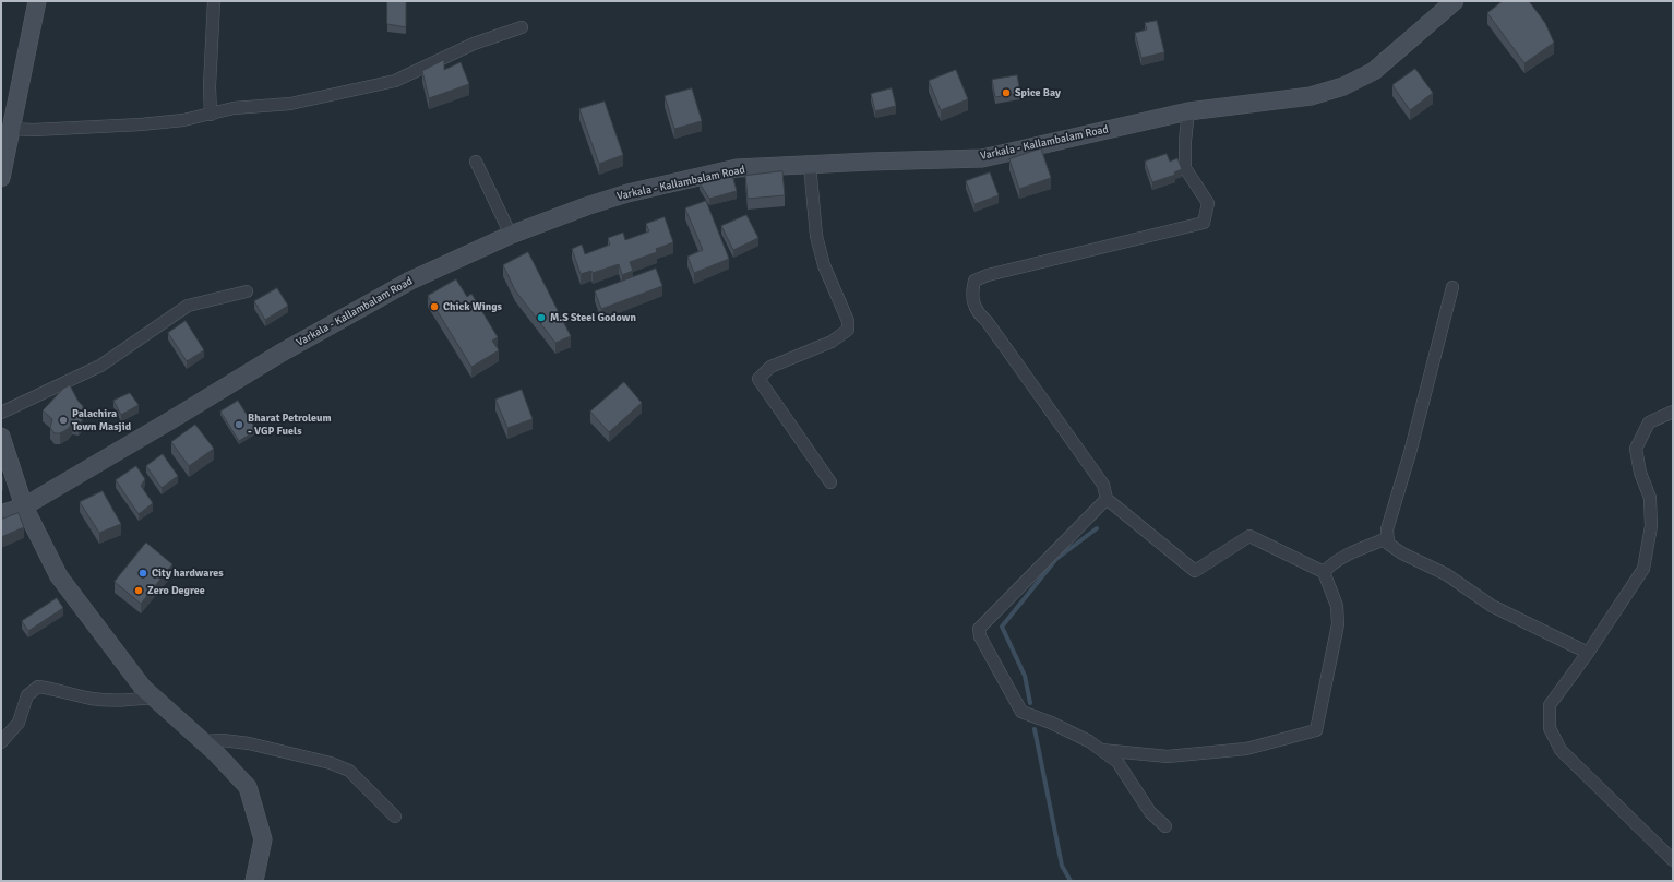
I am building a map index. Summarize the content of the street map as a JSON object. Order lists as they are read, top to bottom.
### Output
{
  "streets": {
    "main road": ["Varkala - Kallambalam Road"]
  },
  "places": [
    "Spice Bay",
    "Chick Wings",
    "M.S Steel Godown",
    "Palachira Town Masjid",
    "Bharat Petroleum - VGP Fuels",
    "City hardwares",
    "Zero Degree"
  ]
}
